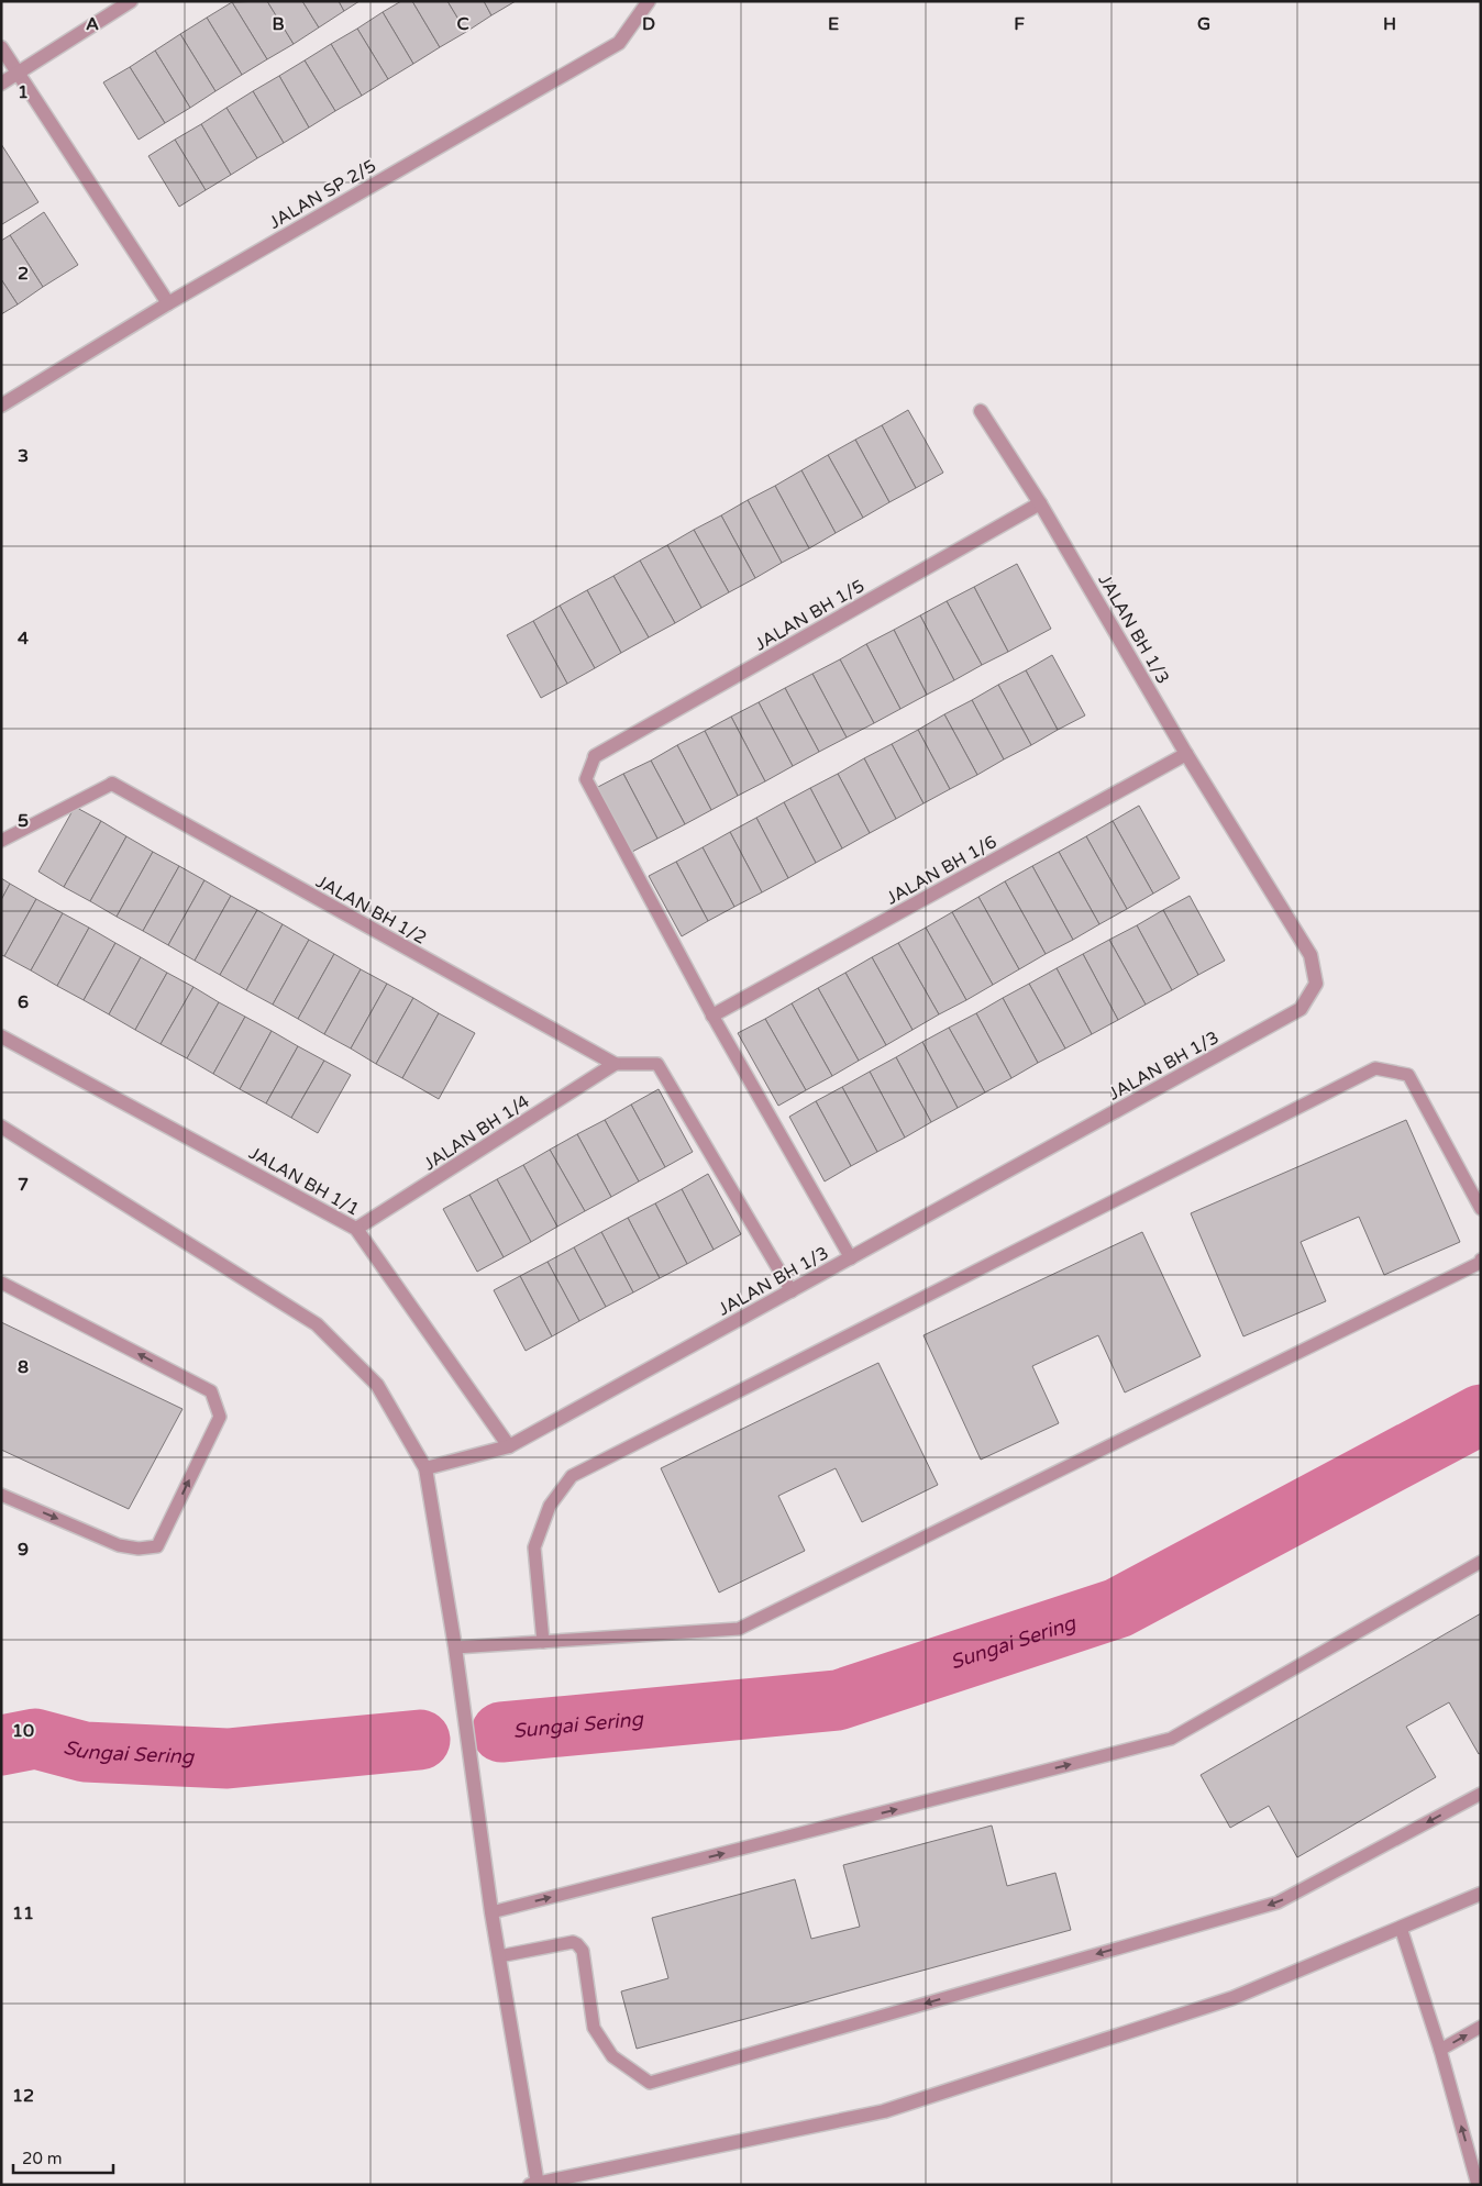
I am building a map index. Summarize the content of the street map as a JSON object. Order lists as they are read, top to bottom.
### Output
{
  "streets": {
    "street": [
      "JALAN SP 2/5",
      "JALAN BH 1/5",
      "JALAN BH 1/3",
      "JALAN BH 1/6",
      "JALAN BH 1/2",
      "JALAN BH 1/4",
      "JALAN BH 1/1"
    ]
  },
  "crossings": [
    ["JALAN BH 1/5", "JALAN BH 1/3"],
    ["JALAN BH 1/3", "JALAN BH 1/6"],
    ["JALAN BH 1/3", "JALAN BH 1/1"],
    ["JALAN BH 1/2", "JALAN BH 1/4"],
    ["JALAN BH 1/4", "JALAN BH 1/1"]
  ],
  "water": ["Sungai Sering"],
  "scale_bar": "20 m",
  "grid": {
    "columns": [
      "A",
      "B",
      "C",
      "D",
      "E",
      "F",
      "G",
      "H"
    ],
    "rows": [
      "1",
      "2",
      "3",
      "4",
      "5",
      "6",
      "7",
      "8",
      "9",
      "10",
      "11",
      "12"
    ]
  }
}
